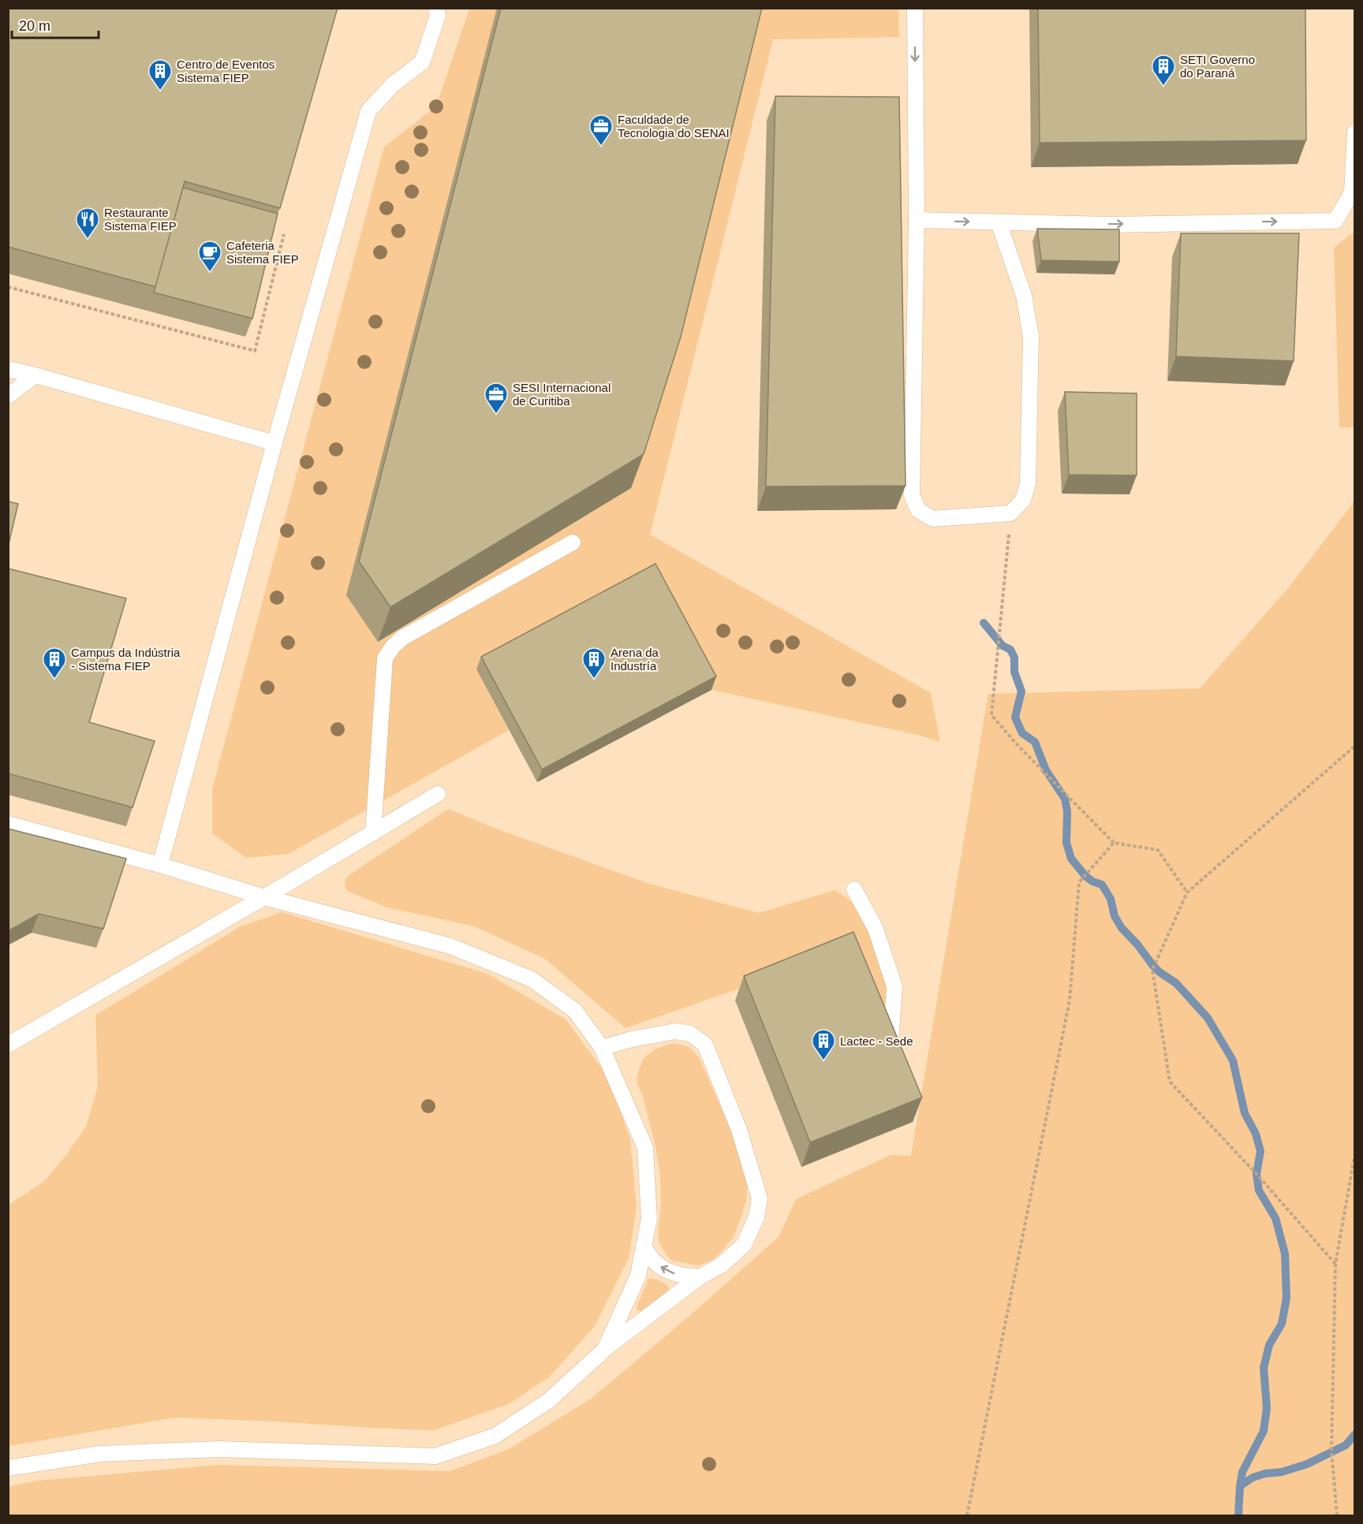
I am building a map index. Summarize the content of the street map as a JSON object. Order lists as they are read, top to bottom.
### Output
{
  "places": {
    "building": [
      "SETI Governo do Paraná",
      "Centro de Eventos Sistema FIEP",
      "Campus da Indústria - Sistema FIEP",
      "Arena da Industría",
      "Lactec - Sede"
    ],
    "office": ["Faculdade de Tecnologia do SENAI", "SESI Internacional de Curitiba"],
    "restaurant": ["Restaurante Sistema FIEP"],
    "cafe": ["Cafeteria Sistema FIEP"]
  },
  "scale_bar": "20 m"
}
